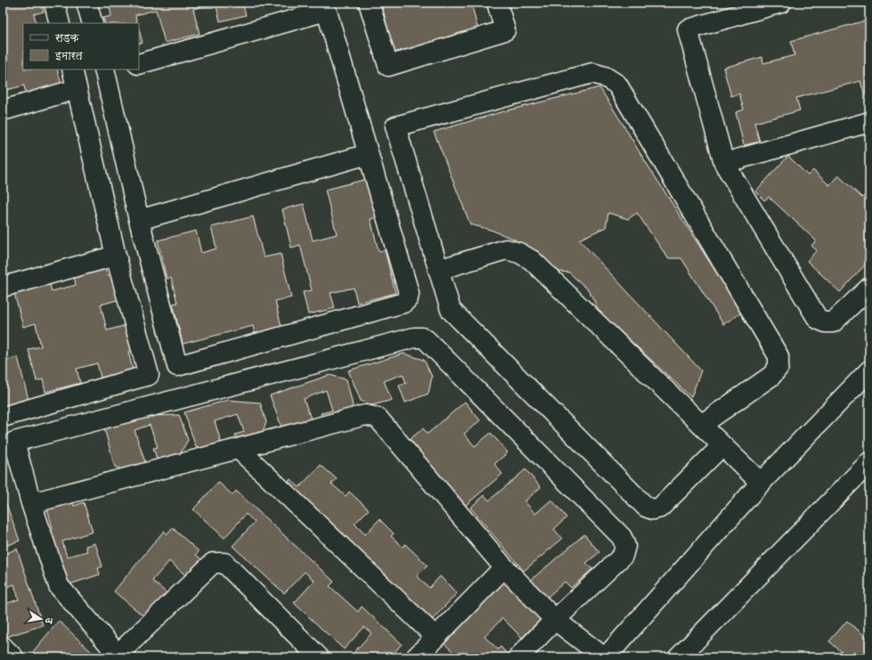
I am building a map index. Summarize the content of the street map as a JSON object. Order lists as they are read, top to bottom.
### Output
{
  "legend": ["सड़क", "इमारत"],
  "north": "right"
}
